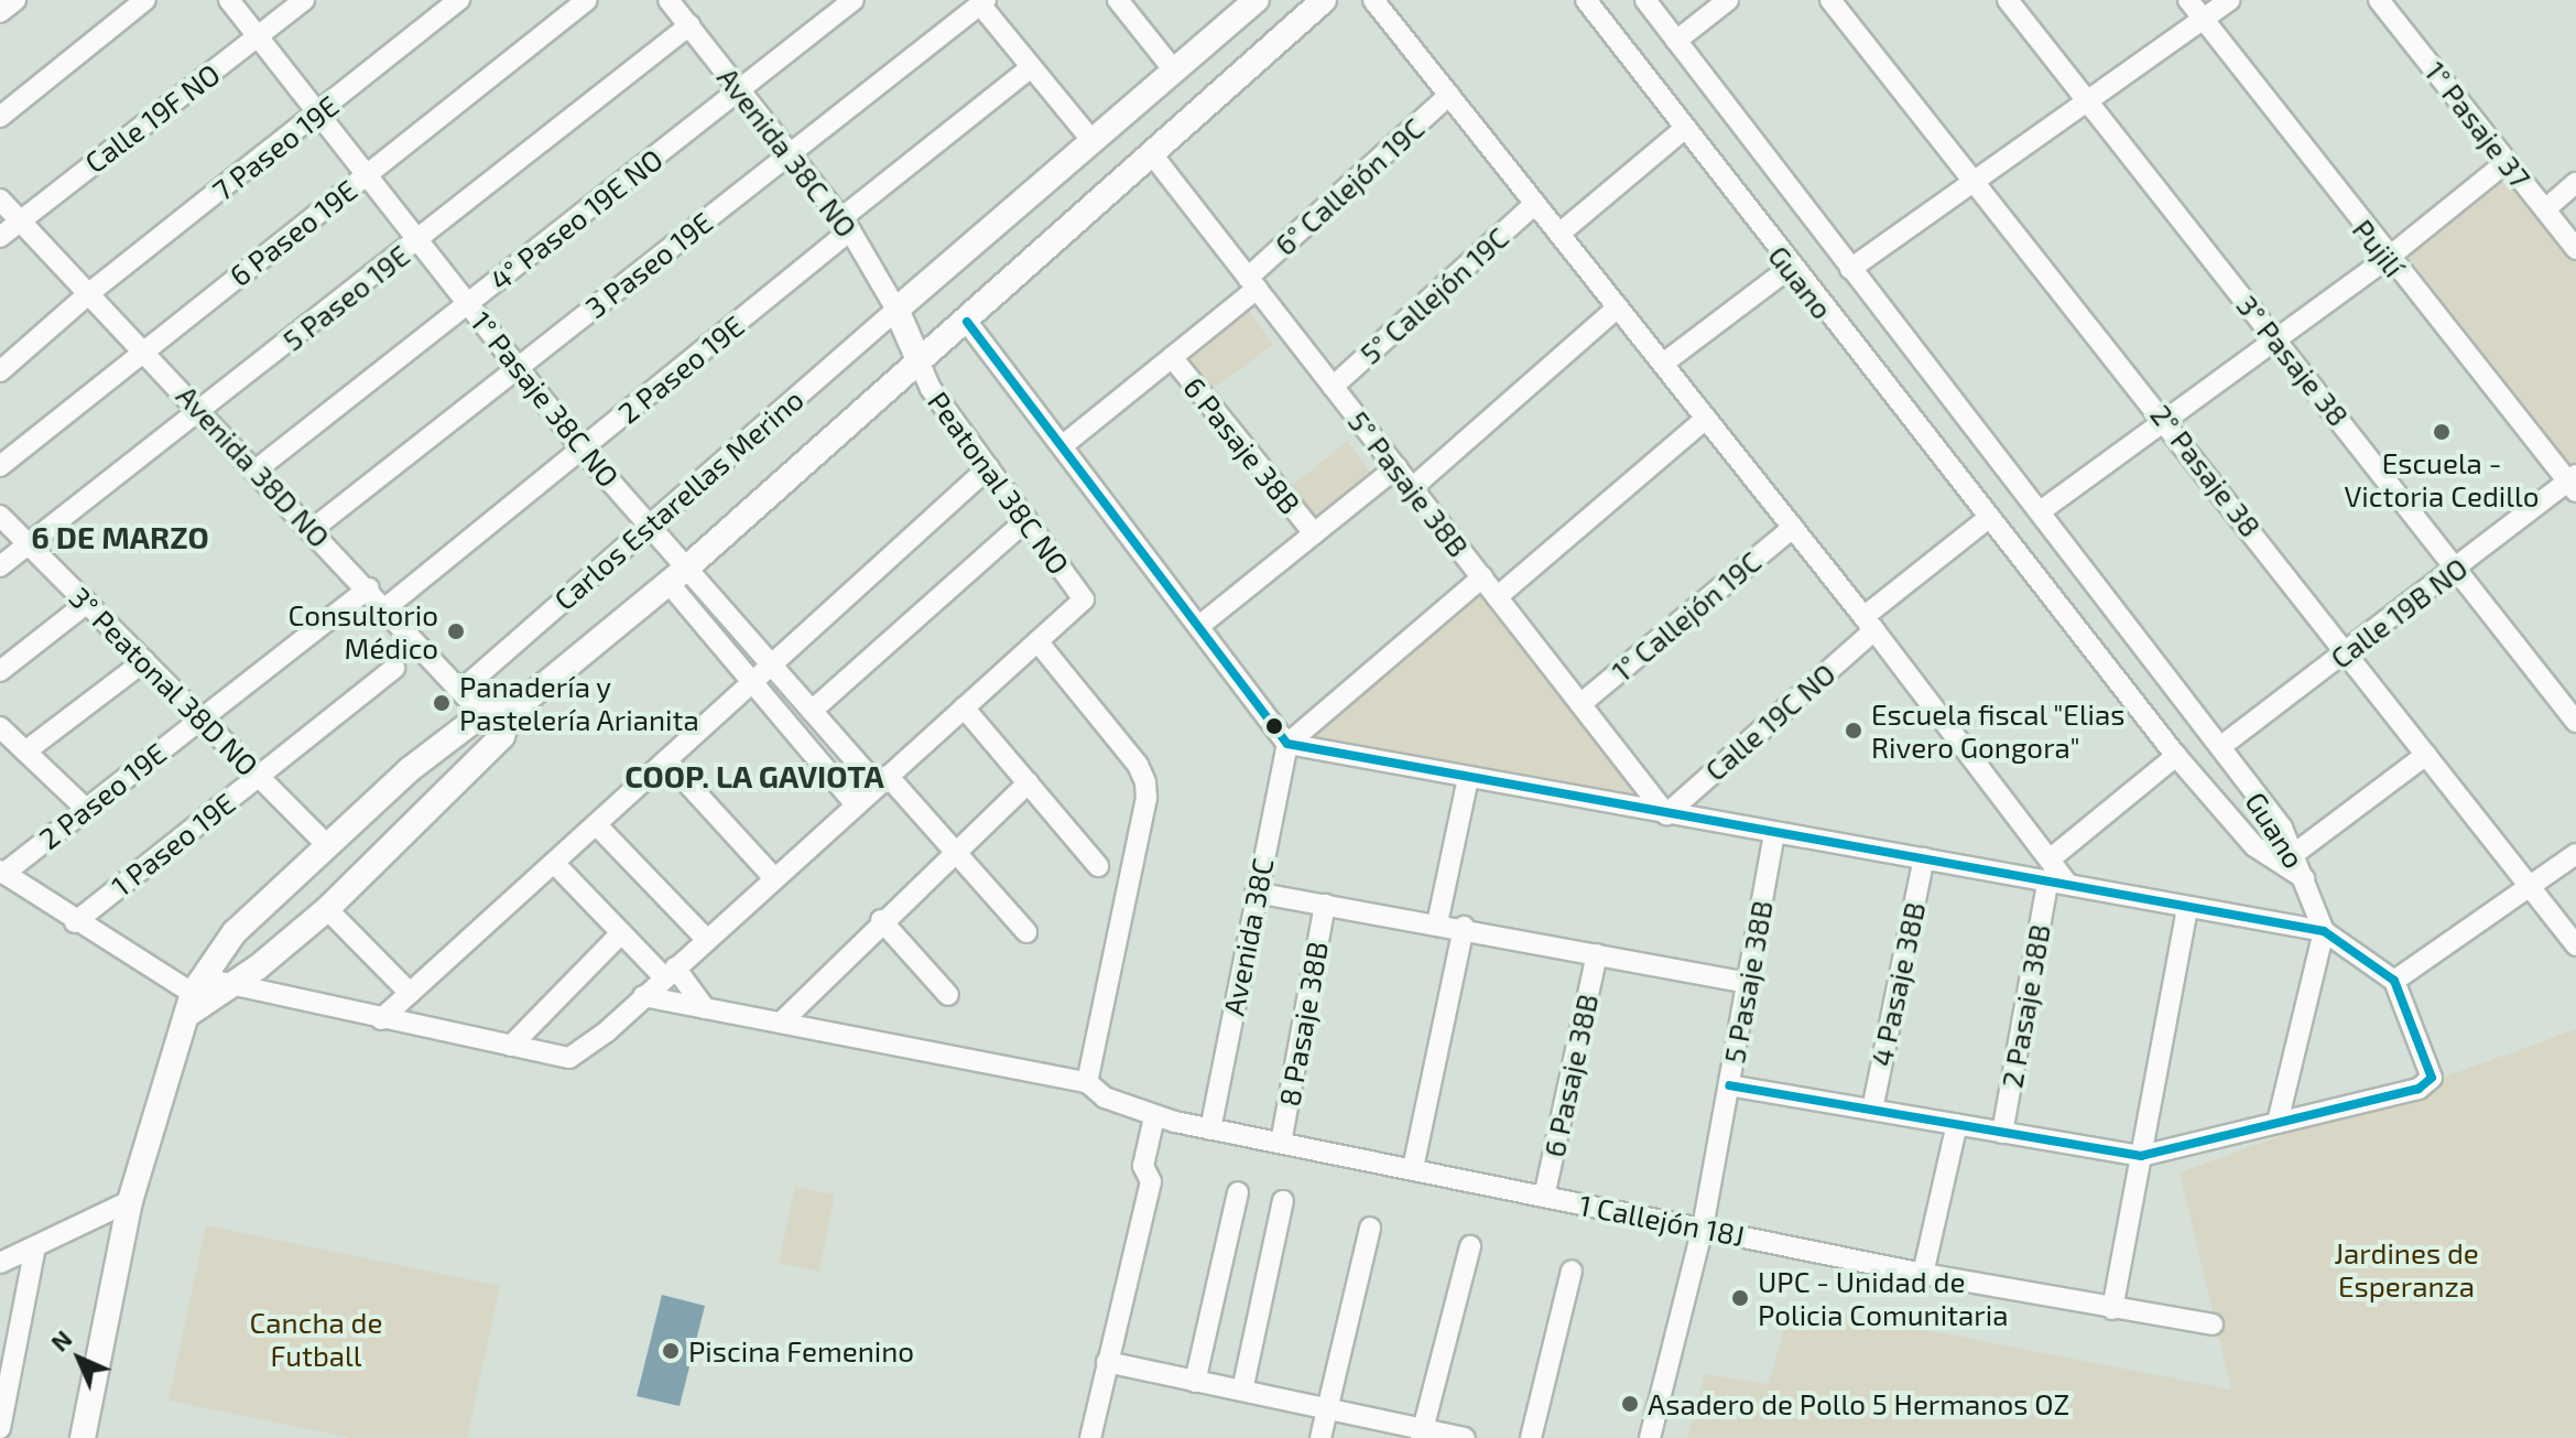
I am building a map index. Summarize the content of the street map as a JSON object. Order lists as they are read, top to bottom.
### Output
{
  "streets": {
    "street": [
      "Calle 19F NO",
      "1° Pasaje 37",
      "7 Paseo 19E",
      "Avenida 38C NO",
      "6° Callejón 19C",
      "4° Paseo 19E NO",
      "6 Paseo 19E",
      "Pujilí",
      "3 Paseo 19E",
      "Guano",
      "5° Callejón 19C",
      "5 Paseo 19E",
      "3° Pasaje 38",
      "2 Paseo 19E",
      "1° Pasaje 38C NO",
      "6 Pasaje 38B",
      "Avenida 38D NO",
      "2° Pasaje 38",
      "Peatonal 38C NO",
      "5° Pasaje 38B",
      "Carlos Estarellas Merino",
      "Calle 19B NO",
      "1° Callejón 19C",
      "3° Peatonal 38D NO",
      "Calle 19C NO",
      "1 Paseo 19E",
      "Avenida 38C",
      "5 Pasaje 38B",
      "4 Pasaje 38B",
      "2 Pasaje 38B",
      "8 Pasaje 38B",
      "1 Callejón 18J"
    ]
  },
  "crossings": [
    ["Calle 19F NO", "1° Pasaje 38C NO"],
    ["Calle 19F NO", "Avenida 38D NO"],
    ["7 Paseo 19E", "1° Pasaje 38C NO"],
    ["7 Paseo 19E", "Avenida 38D NO"],
    ["Avenida 38C NO", "4° Paseo 19E NO"],
    ["Avenida 38C NO", "3 Paseo 19E"],
    ["Avenida 38C NO", "5 Paseo 19E"],
    ["Avenida 38C NO", "2 Paseo 19E"],
    ["Avenida 38C NO", "Carlos Estarellas Merino"],
    ["6° Callejón 19C", "6 Pasaje 38B"],
    ["6° Callejón 19C", "5° Pasaje 38B"],
    ["4° Paseo 19E NO", "1° Pasaje 38C NO"],
    ["4° Paseo 19E NO", "Avenida 38D NO"],
    ["6 Paseo 19E", "1° Pasaje 38C NO"],
    ["6 Paseo 19E", "Avenida 38D NO"],
    ["Pujilí", "Calle 19B NO"],
    ["3 Paseo 19E", "1° Pasaje 38C NO"],
    ["3 Paseo 19E", "Avenida 38D NO"],
    ["Guano", "Calle 19B NO"],
    ["Guano", "Calle 19C NO"],
    ["5° Callejón 19C", "5° Pasaje 38B"],
    ["5 Paseo 19E", "1° Pasaje 38C NO"],
    ["5 Paseo 19E", "Avenida 38D NO"],
    ["5 Paseo 19E", "3° Peatonal 38D NO"],
    ["3° Pasaje 38", "Calle 19B NO"],
    ["2 Paseo 19E", "1° Pasaje 38C NO"],
    ["2 Paseo 19E", "Avenida 38D NO"],
    ["2 Paseo 19E", "3° Peatonal 38D NO"],
    ["1° Pasaje 38C NO", "Carlos Estarellas Merino"],
    ["6 Pasaje 38B", "1 Callejón 18J"],
    ["Avenida 38D NO", "Carlos Estarellas Merino"],
    ["2° Pasaje 38", "Calle 19B NO"],
    ["Peatonal 38C NO", "Carlos Estarellas Merino"],
    ["5° Pasaje 38B", "Carlos Estarellas Merino"],
    ["5° Pasaje 38B", "1° Callejón 19C"],
    ["5° Pasaje 38B", "Calle 19C NO"],
    ["3° Peatonal 38D NO", "1 Paseo 19E"],
    ["Avenida 38C", "1 Callejón 18J"],
    ["5 Pasaje 38B", "1 Callejón 18J"],
    ["8 Pasaje 38B", "1 Callejón 18J"]
  ],
  "districts": ["6 DE MARZO", "COOP. LA GAVIOTA"],
  "parks": ["Jardines de Esperanza", "Cancha de Futball"],
  "places": [
    "Escuela - Victoria Cedillo",
    "Consultorio Médico",
    "Panadería y Pastelería Arianita",
    "Escuela fiscal \"Elias Rivero Gongora\"",
    "UPC - Unidad de Policia Comunitaria",
    "Piscina Femenino",
    "Asadero de Pollo 5 Hermanos OZ"
  ],
  "north": "top left"
}
